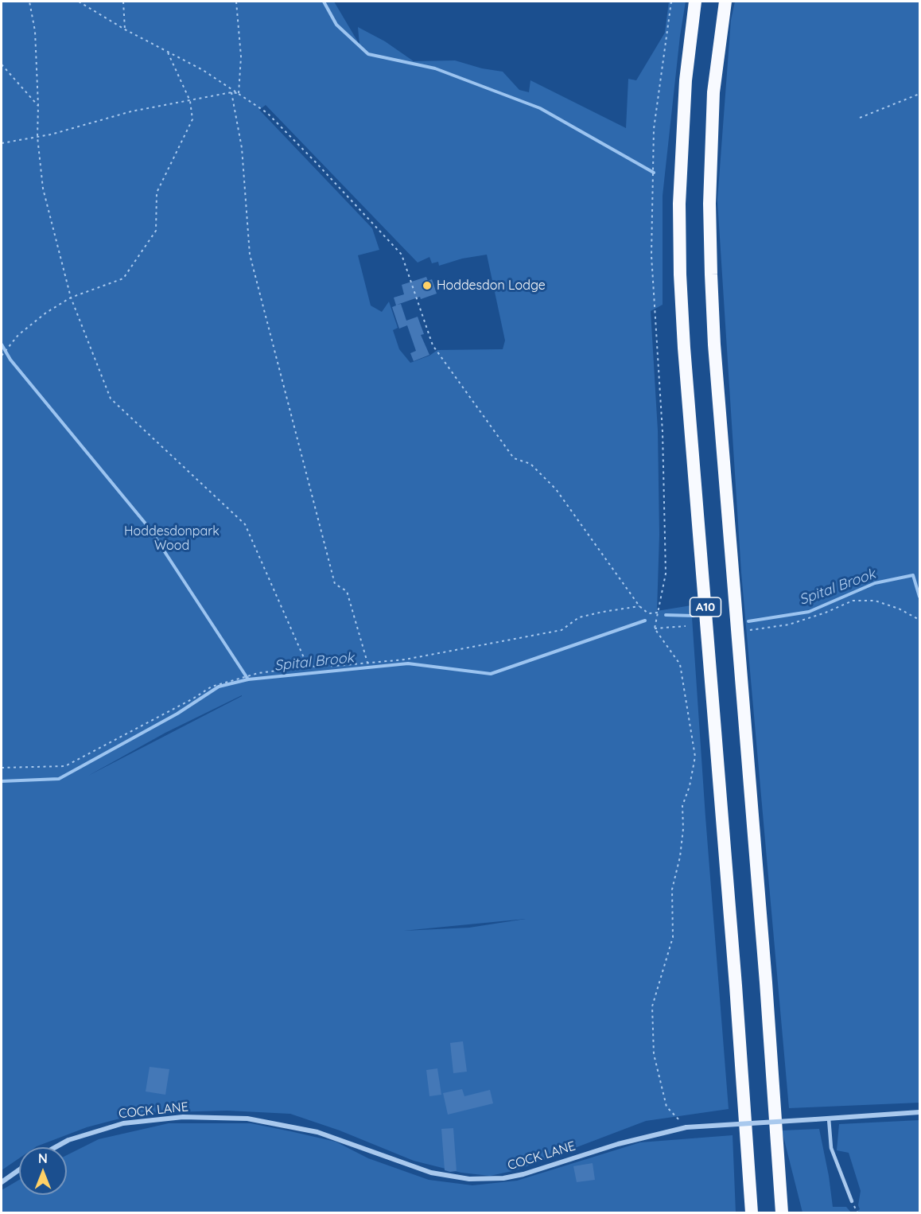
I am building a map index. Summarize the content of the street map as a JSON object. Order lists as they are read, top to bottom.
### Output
{
  "streets": {
    "highway": ["A10"],
    "street": ["COCK LANE"]
  },
  "water": ["Spital Brook"],
  "parks": ["Hoddesdonpark Wood"],
  "places": ["Hoddesdon Lodge"],
  "north": "top"
}
